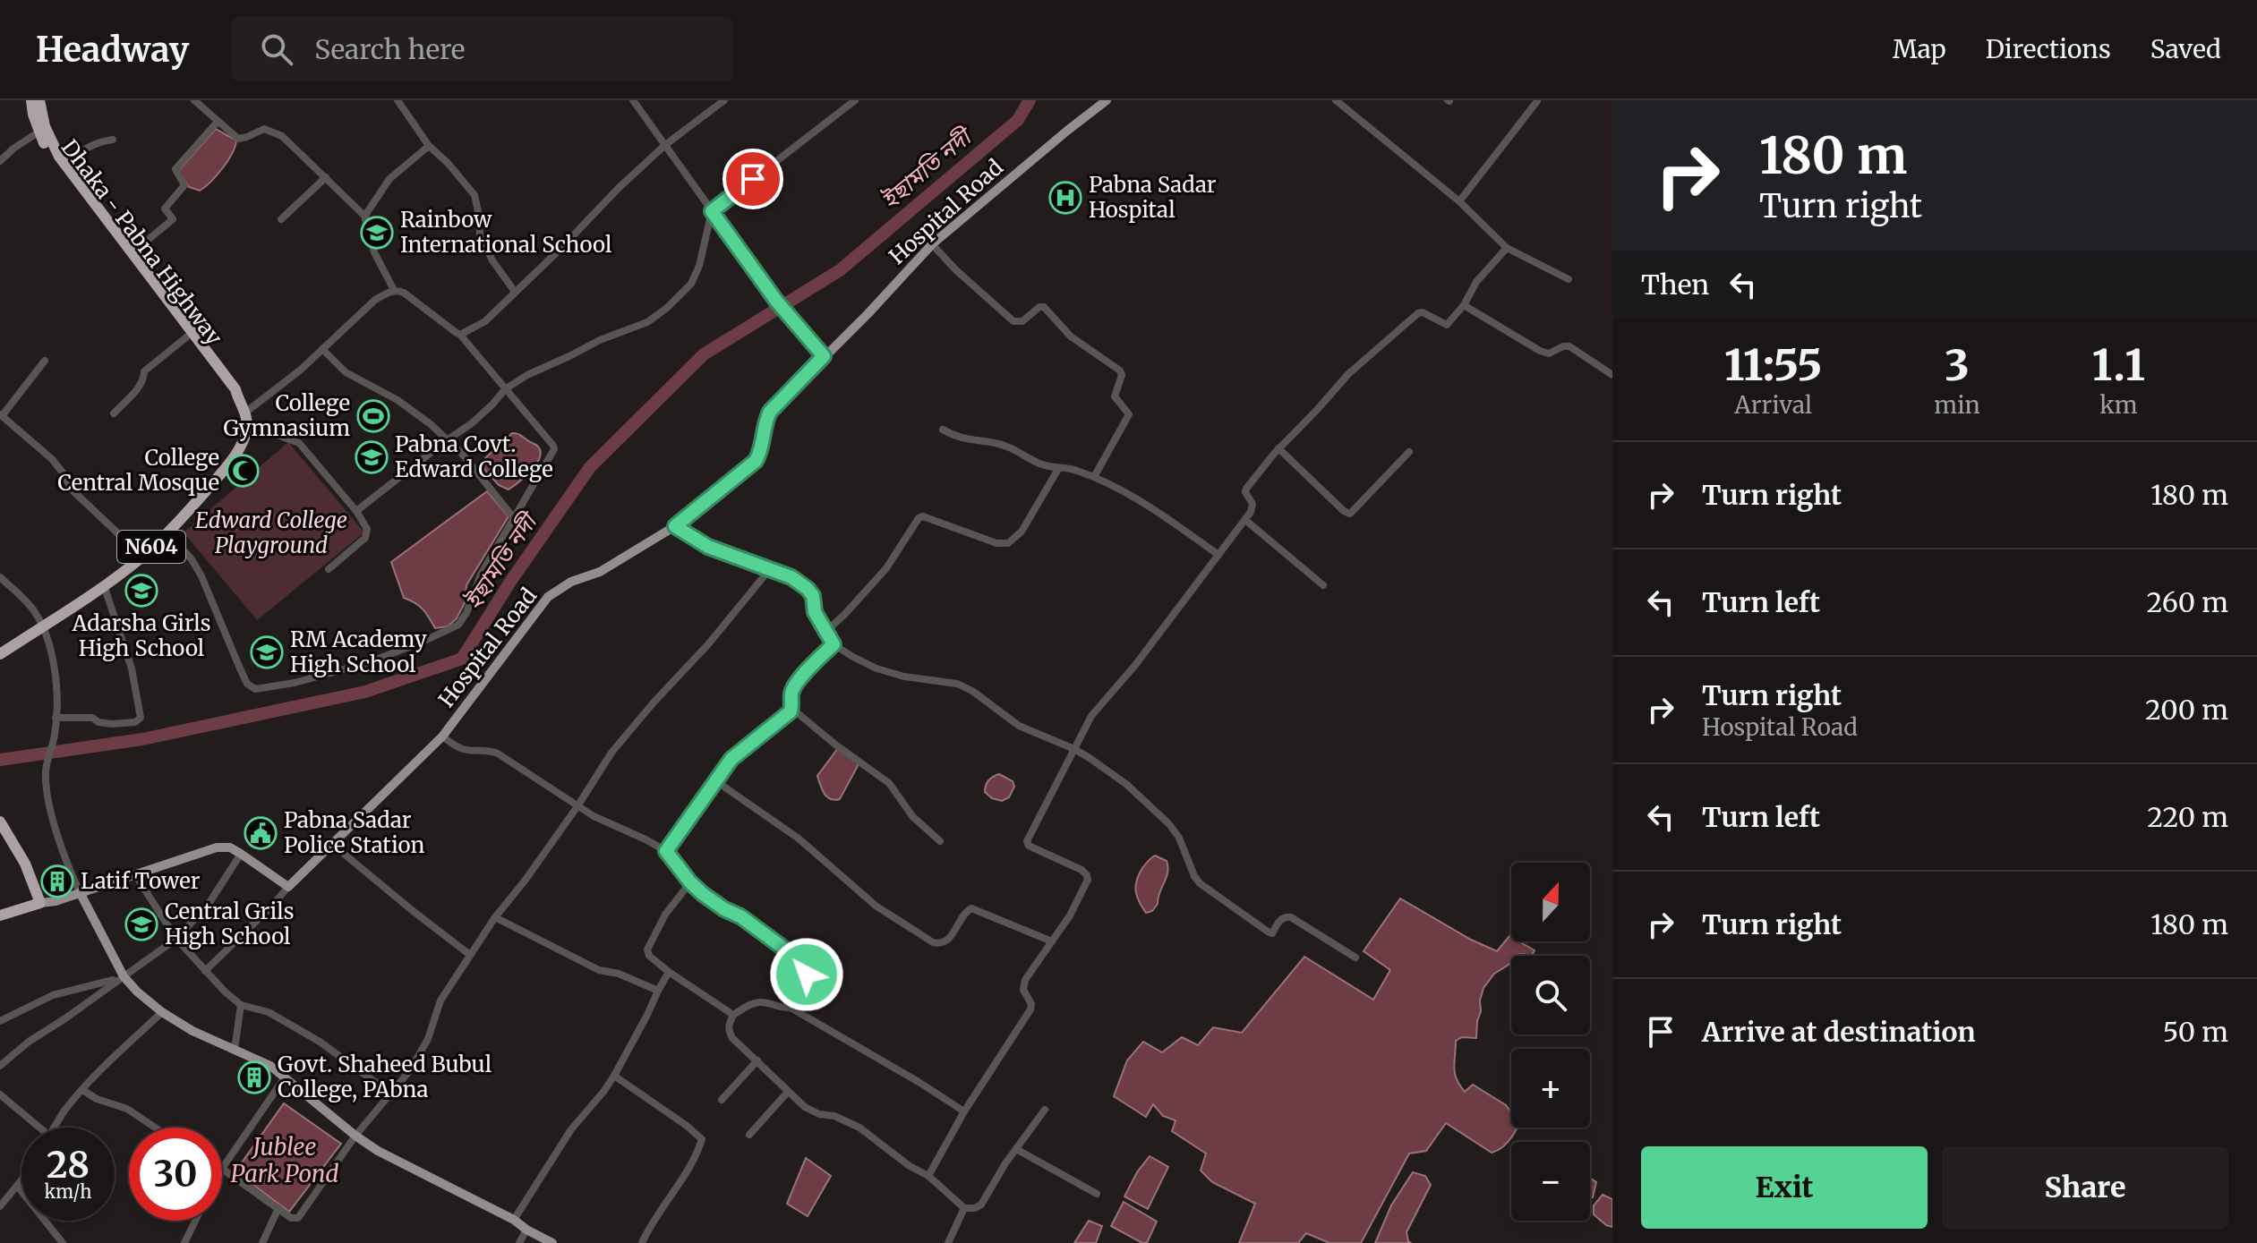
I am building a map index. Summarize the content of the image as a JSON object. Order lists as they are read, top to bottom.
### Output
{
  "streets": {
    "highway": ["Dhaka - Pabna Highway", "N604"],
    "main road": ["Hospital Road"]
  },
  "crossings": [
    ["Dhaka - Pabna Highway", "N604"]
  ],
  "water": ["ইছামতি নদী", "Jublee Park Pond"],
  "parks": ["Edward College Playground"],
  "places": {
    "hospital": ["Pabna Sadar Hospital"],
    "school or university": [
      "Rainbow International School",
      "Pabna Covt. Edward College",
      "Adarsha Girls High School",
      "RM Academy High School",
      "Central Grils High School"
    ],
    "sports": ["College Gymnasium"],
    "mosque": ["College Central Mosque"],
    "public building": ["Pabna Sadar Police Station"],
    "building": ["Latif Tower", "Govt. Shaheed Bubul College, PAbna"]
  },
  "north": "top",
  "page": {
    "header": "Headway",
    "search": "Search here",
    "nav": ["Map", "Directions", "Saved"],
    "turn": ["180 m", "Turn right"],
    "then": "Then",
    "eta": [
      "11:55",
      "Arrival",
      "3",
      "min",
      "1.1",
      "km"
    ],
    "list": [
      {
        "name": "Turn right",
        "value": "180 m"
      },
      {
        "name": "Turn left",
        "value": "260 m"
      },
      {
        "name": "Turn right",
        "note": "Hospital Road",
        "value": "200 m"
      },
      {
        "name": "Turn left",
        "value": "220 m"
      },
      {
        "name": "Turn right",
        "value": "180 m"
      },
      {
        "name": "Arrive at destination",
        "value": "50 m"
      }
    ],
    "map_buttons": ["+", "−"],
    "speed": "28 km/h",
    "limit": "30",
    "buttons": ["Exit", "Share"]
  }
}
